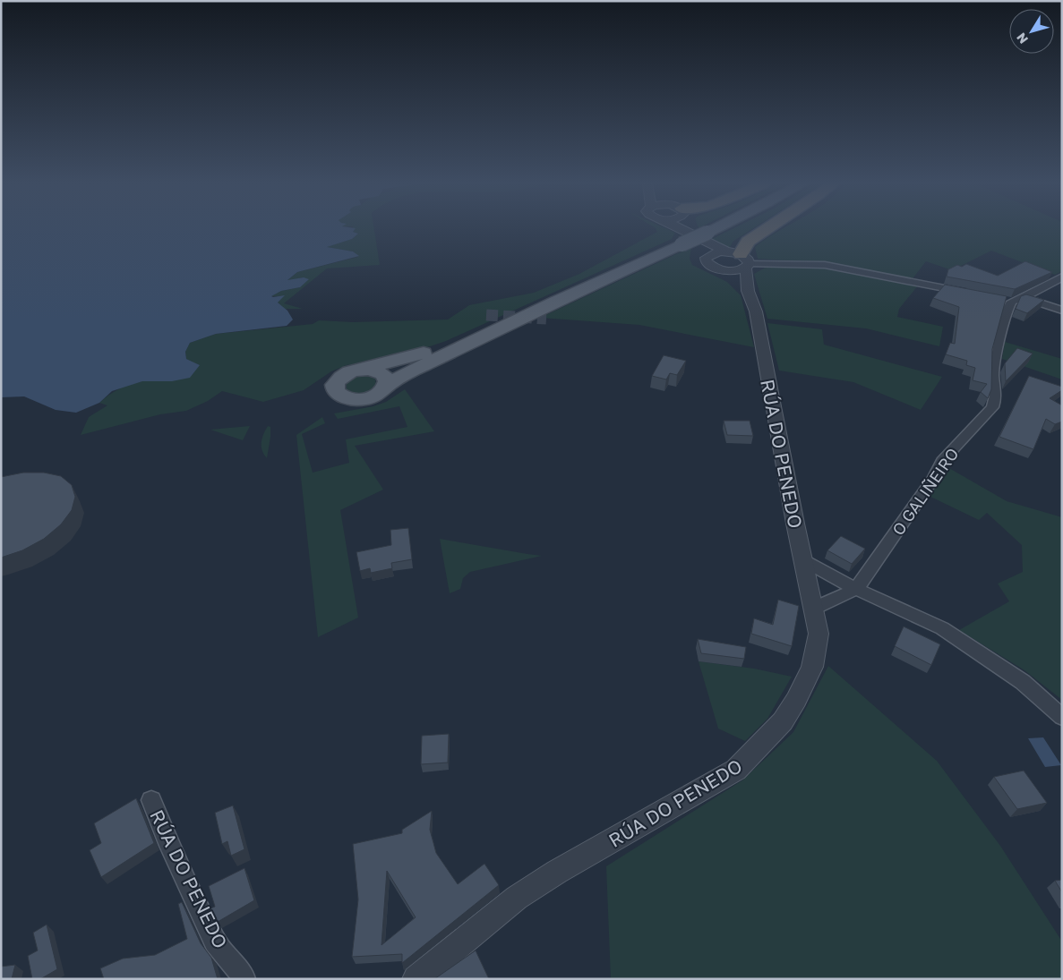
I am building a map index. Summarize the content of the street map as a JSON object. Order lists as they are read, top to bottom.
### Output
{
  "streets": {
    "street": ["RÚA DO PENEDO", "O GALIÑEIRO"]
  },
  "north": "bottom left"
}
